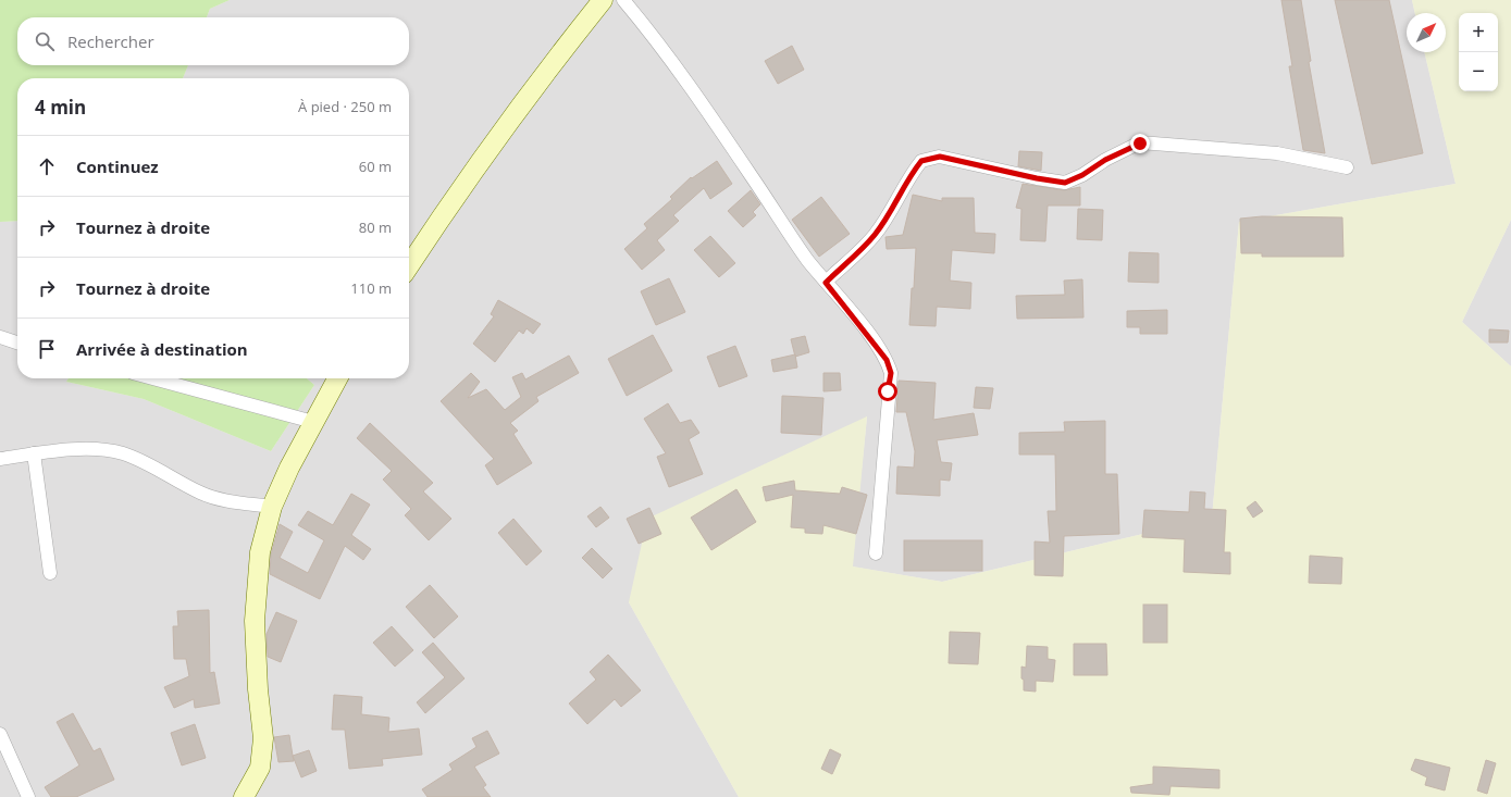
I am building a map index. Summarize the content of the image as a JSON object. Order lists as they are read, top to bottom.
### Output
{
  "north": "top right",
  "page": {
    "map_buttons": ["+", "−"],
    "search": "Rechercher",
    "heading": ["4 min", "À pied · 250 m"],
    "list": [
      ["Continuez", "60 m"],
      ["Tournez à droite", "80 m"],
      ["Tournez à droite", "110 m"],
      "Arrivée à destination"
    ]
  }
}
